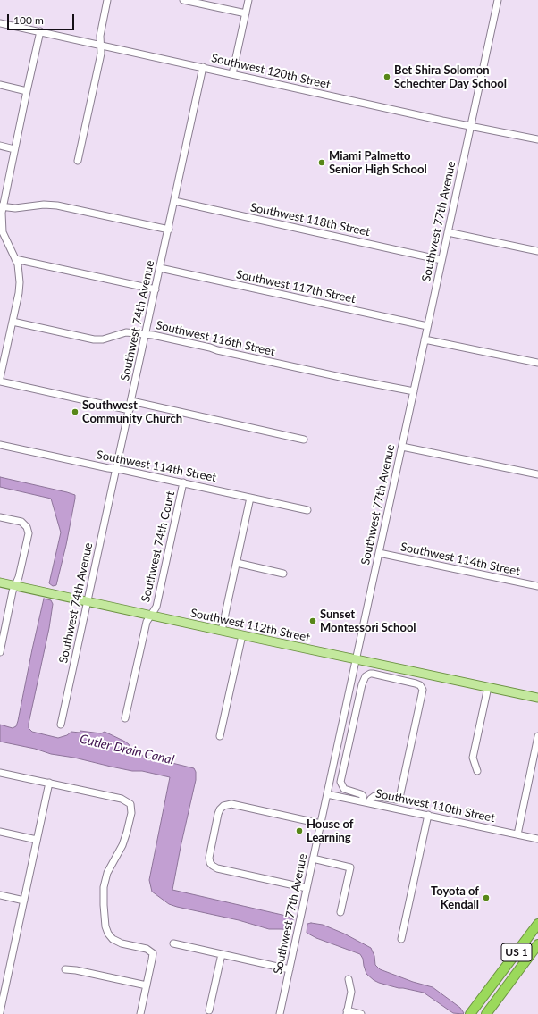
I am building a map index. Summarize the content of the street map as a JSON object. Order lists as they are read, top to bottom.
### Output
{
  "streets": {
    "highway": ["US 1"],
    "main road": ["Southwest 112th Street"],
    "street": [
      "Southwest 120th Street",
      "Southwest 118th Street",
      "Southwest 77th Avenue",
      "Southwest 117th Street",
      "Southwest 74th Avenue",
      "Southwest 116th Street",
      "Southwest 114th Street",
      "Southwest 74th Court",
      "Southwest 110th Street"
    ]
  },
  "crossings": [
    ["Southwest 120th Street", "Southwest 77th Avenue"],
    ["Southwest 120th Street", "Southwest 74th Avenue"],
    ["Southwest 118th Street", "Southwest 77th Avenue"],
    ["Southwest 118th Street", "Southwest 74th Avenue"],
    ["Southwest 77th Avenue", "Southwest 117th Street"],
    ["Southwest 77th Avenue", "Southwest 116th Street"],
    ["Southwest 77th Avenue", "Southwest 114th Street"],
    ["Southwest 77th Avenue", "Southwest 112th Street"],
    ["Southwest 77th Avenue", "Southwest 110th Street"],
    ["Southwest 117th Street", "Southwest 74th Avenue"],
    ["Southwest 74th Avenue", "Southwest 116th Street"],
    ["Southwest 74th Avenue", "Southwest 114th Street"],
    ["Southwest 74th Avenue", "Southwest 112th Street"],
    ["Southwest 114th Street", "Southwest 74th Court"],
    ["Southwest 74th Court", "Southwest 112th Street"]
  ],
  "water": ["Cutler Drain Canal"],
  "places": [
    "Bet Shira Solomon Schechter Day School",
    "Miami Palmetto Senior High School",
    "Southwest Community Church",
    "Sunset Montessori School",
    "House of Learning",
    "Toyota of Kendall"
  ],
  "scale_bar": "100 m"
}
